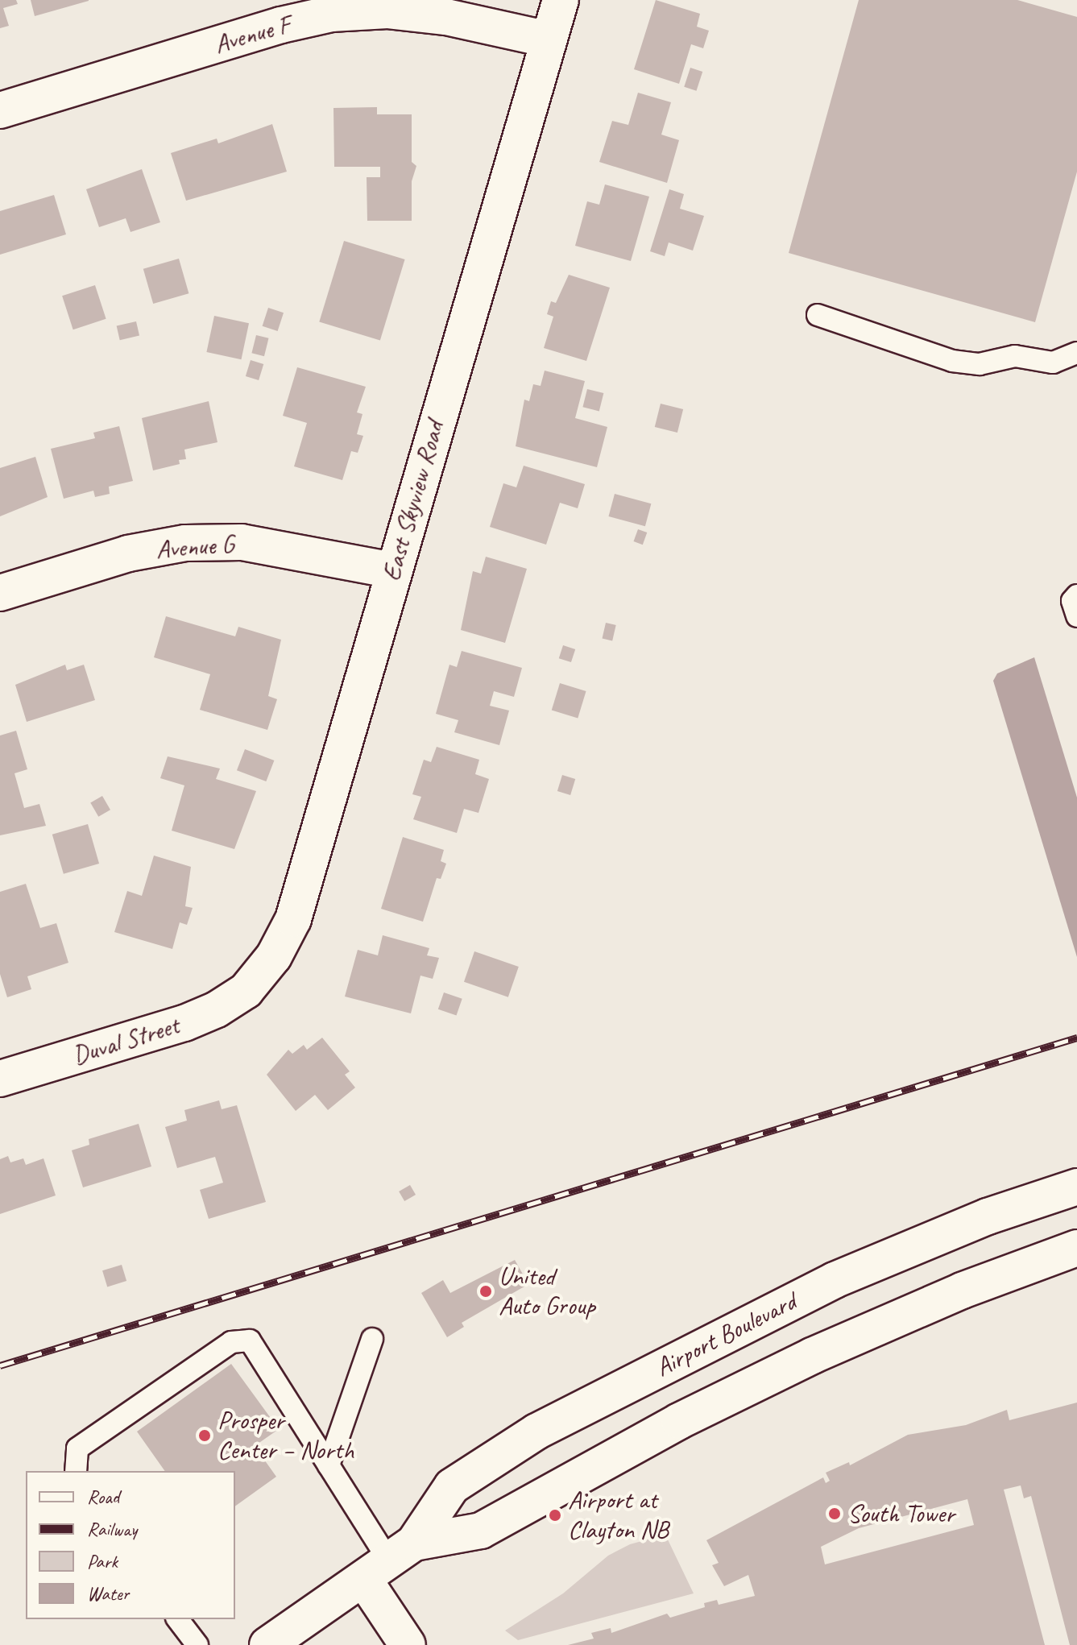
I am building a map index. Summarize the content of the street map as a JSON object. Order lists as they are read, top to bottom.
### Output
{
  "streets": {
    "street": [
      "Avenue F",
      "East Skyview Road",
      "Avenue G",
      "Duval Street",
      "Airport Boulevard"
    ]
  },
  "crossings": [
    ["Avenue F", "East Skyview Road"],
    ["East Skyview Road", "Avenue G"],
    ["East Skyview Road", "Duval Street"]
  ],
  "places": [
    "United Auto Group",
    "Prosper Center – North",
    "South Tower",
    "Airport at Clayton NB"
  ],
  "legend": [
    "Road",
    "Railway",
    "Park",
    "Water"
  ]
}
